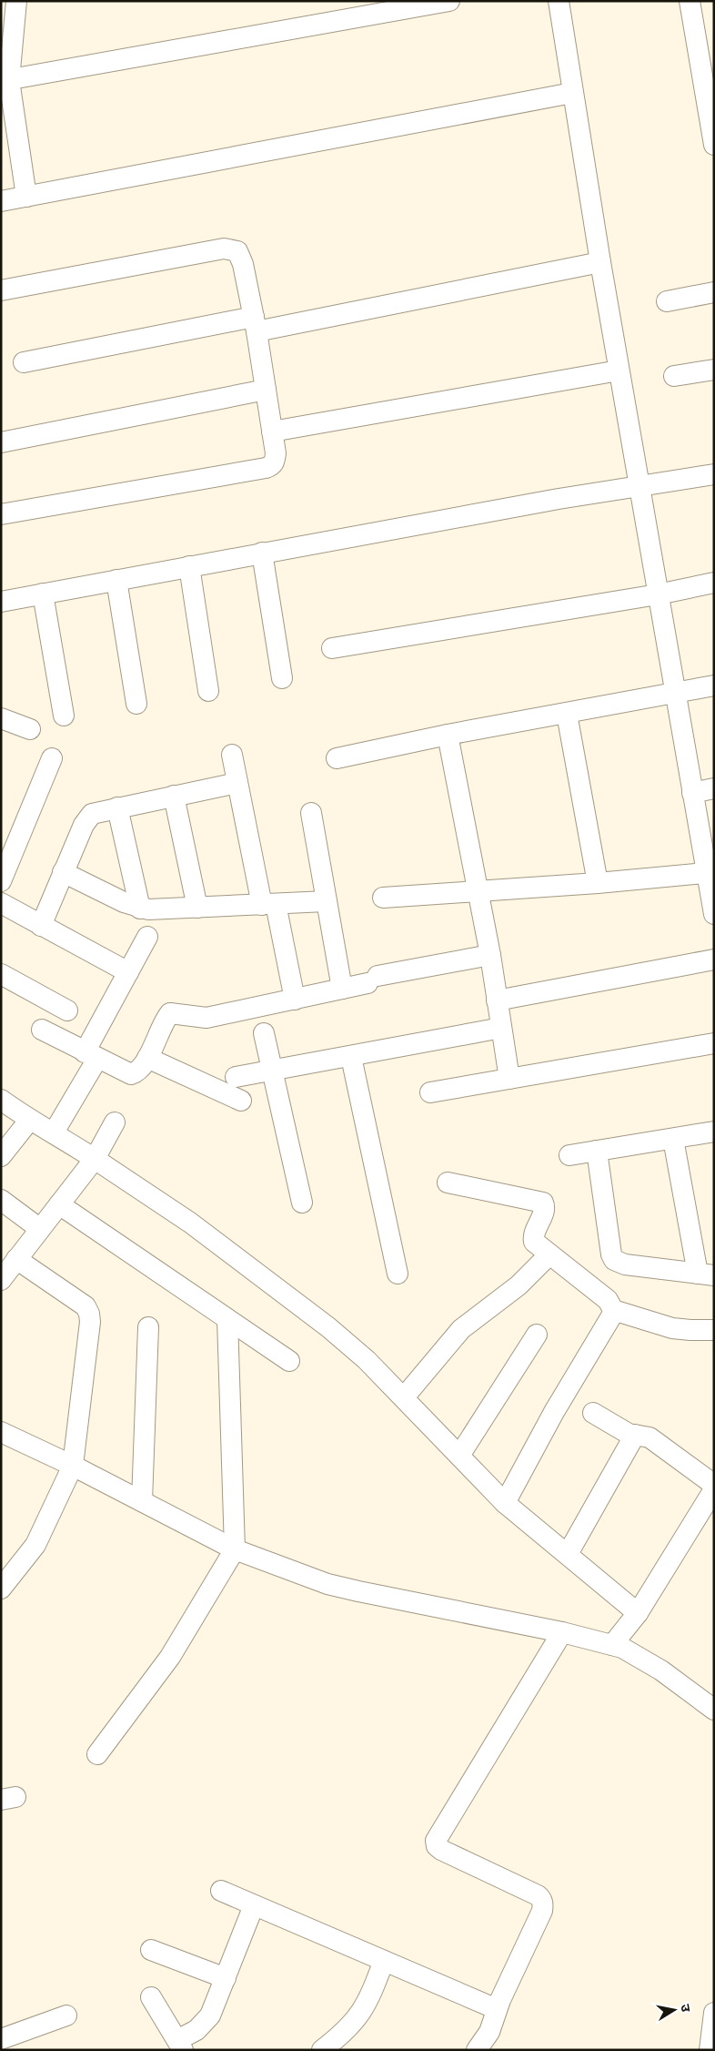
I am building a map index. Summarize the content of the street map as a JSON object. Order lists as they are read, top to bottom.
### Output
{
  "north": "right"
}
